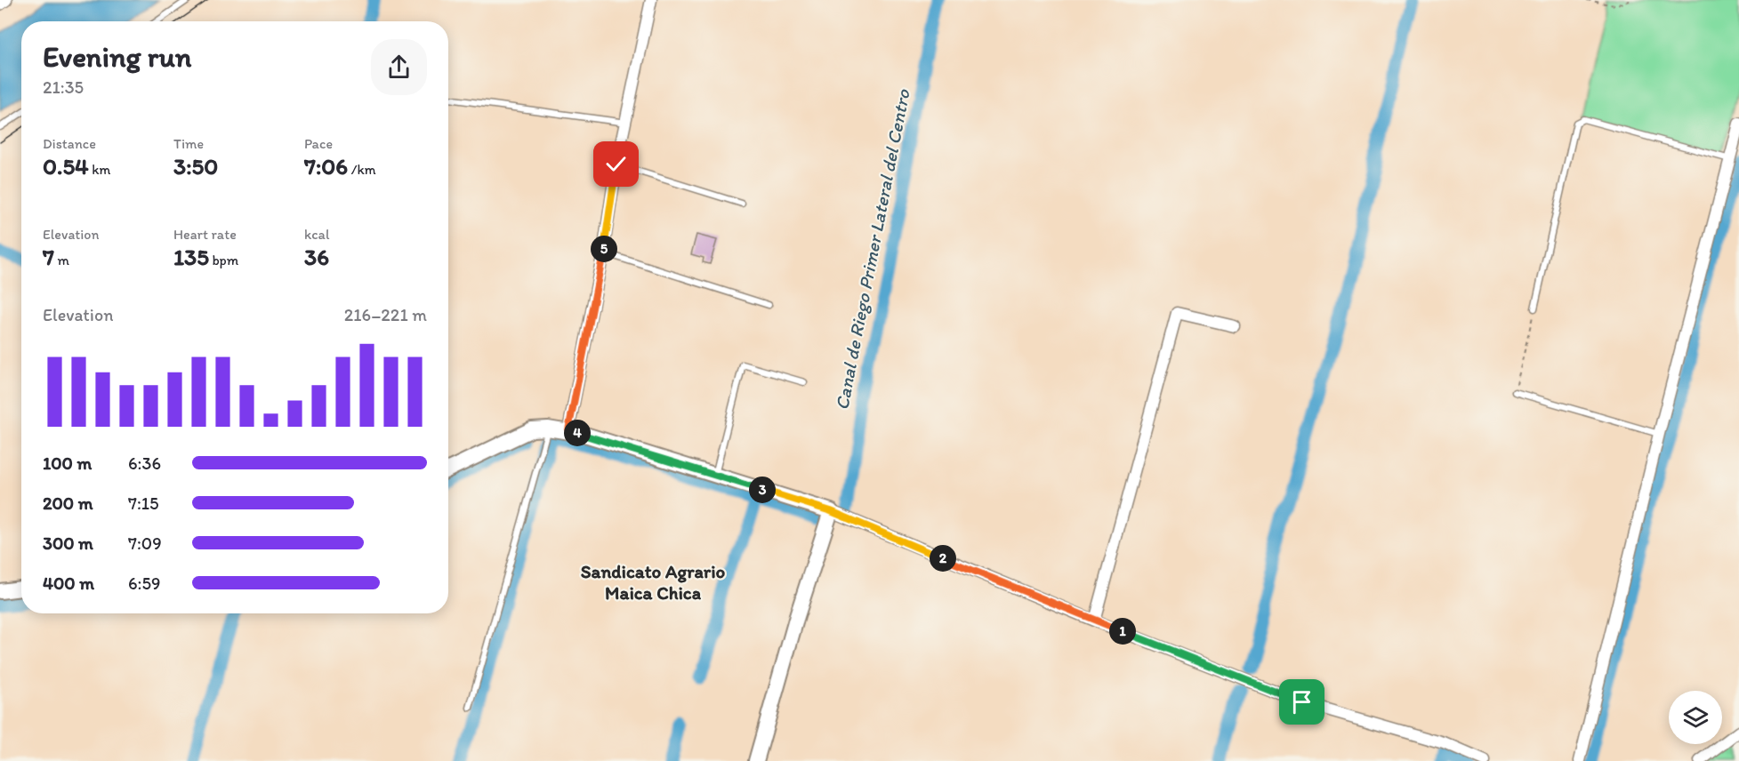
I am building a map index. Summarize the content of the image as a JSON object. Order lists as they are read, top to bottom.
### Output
{
  "districts": ["Sandicato Agrario Maica Chica"],
  "water": ["Canal de Riego Primer Lateral del Centro"],
  "page": {
    "heading": ["Evening run", "21:35"],
    "stats": [
      ["Distance", "0.54 km"],
      ["Time", "3:50"],
      ["Pace", "7:06 /km"],
      ["Elevation", "7 m"],
      ["Heart rate", "135 bpm"],
      ["kcal", "36"]
    ],
    "pins": [
      "5",
      "4",
      "3",
      "2",
      "1"
    ],
    "chart": ["Elevation", "216–221 m"],
    "list": [
      {
        "name": "100 m",
        "note": "6:36"
      },
      {
        "name": "200 m",
        "note": "7:15"
      },
      {
        "name": "300 m",
        "note": "7:09"
      },
      {
        "name": "400 m",
        "note": "6:59"
      }
    ]
  }
}
